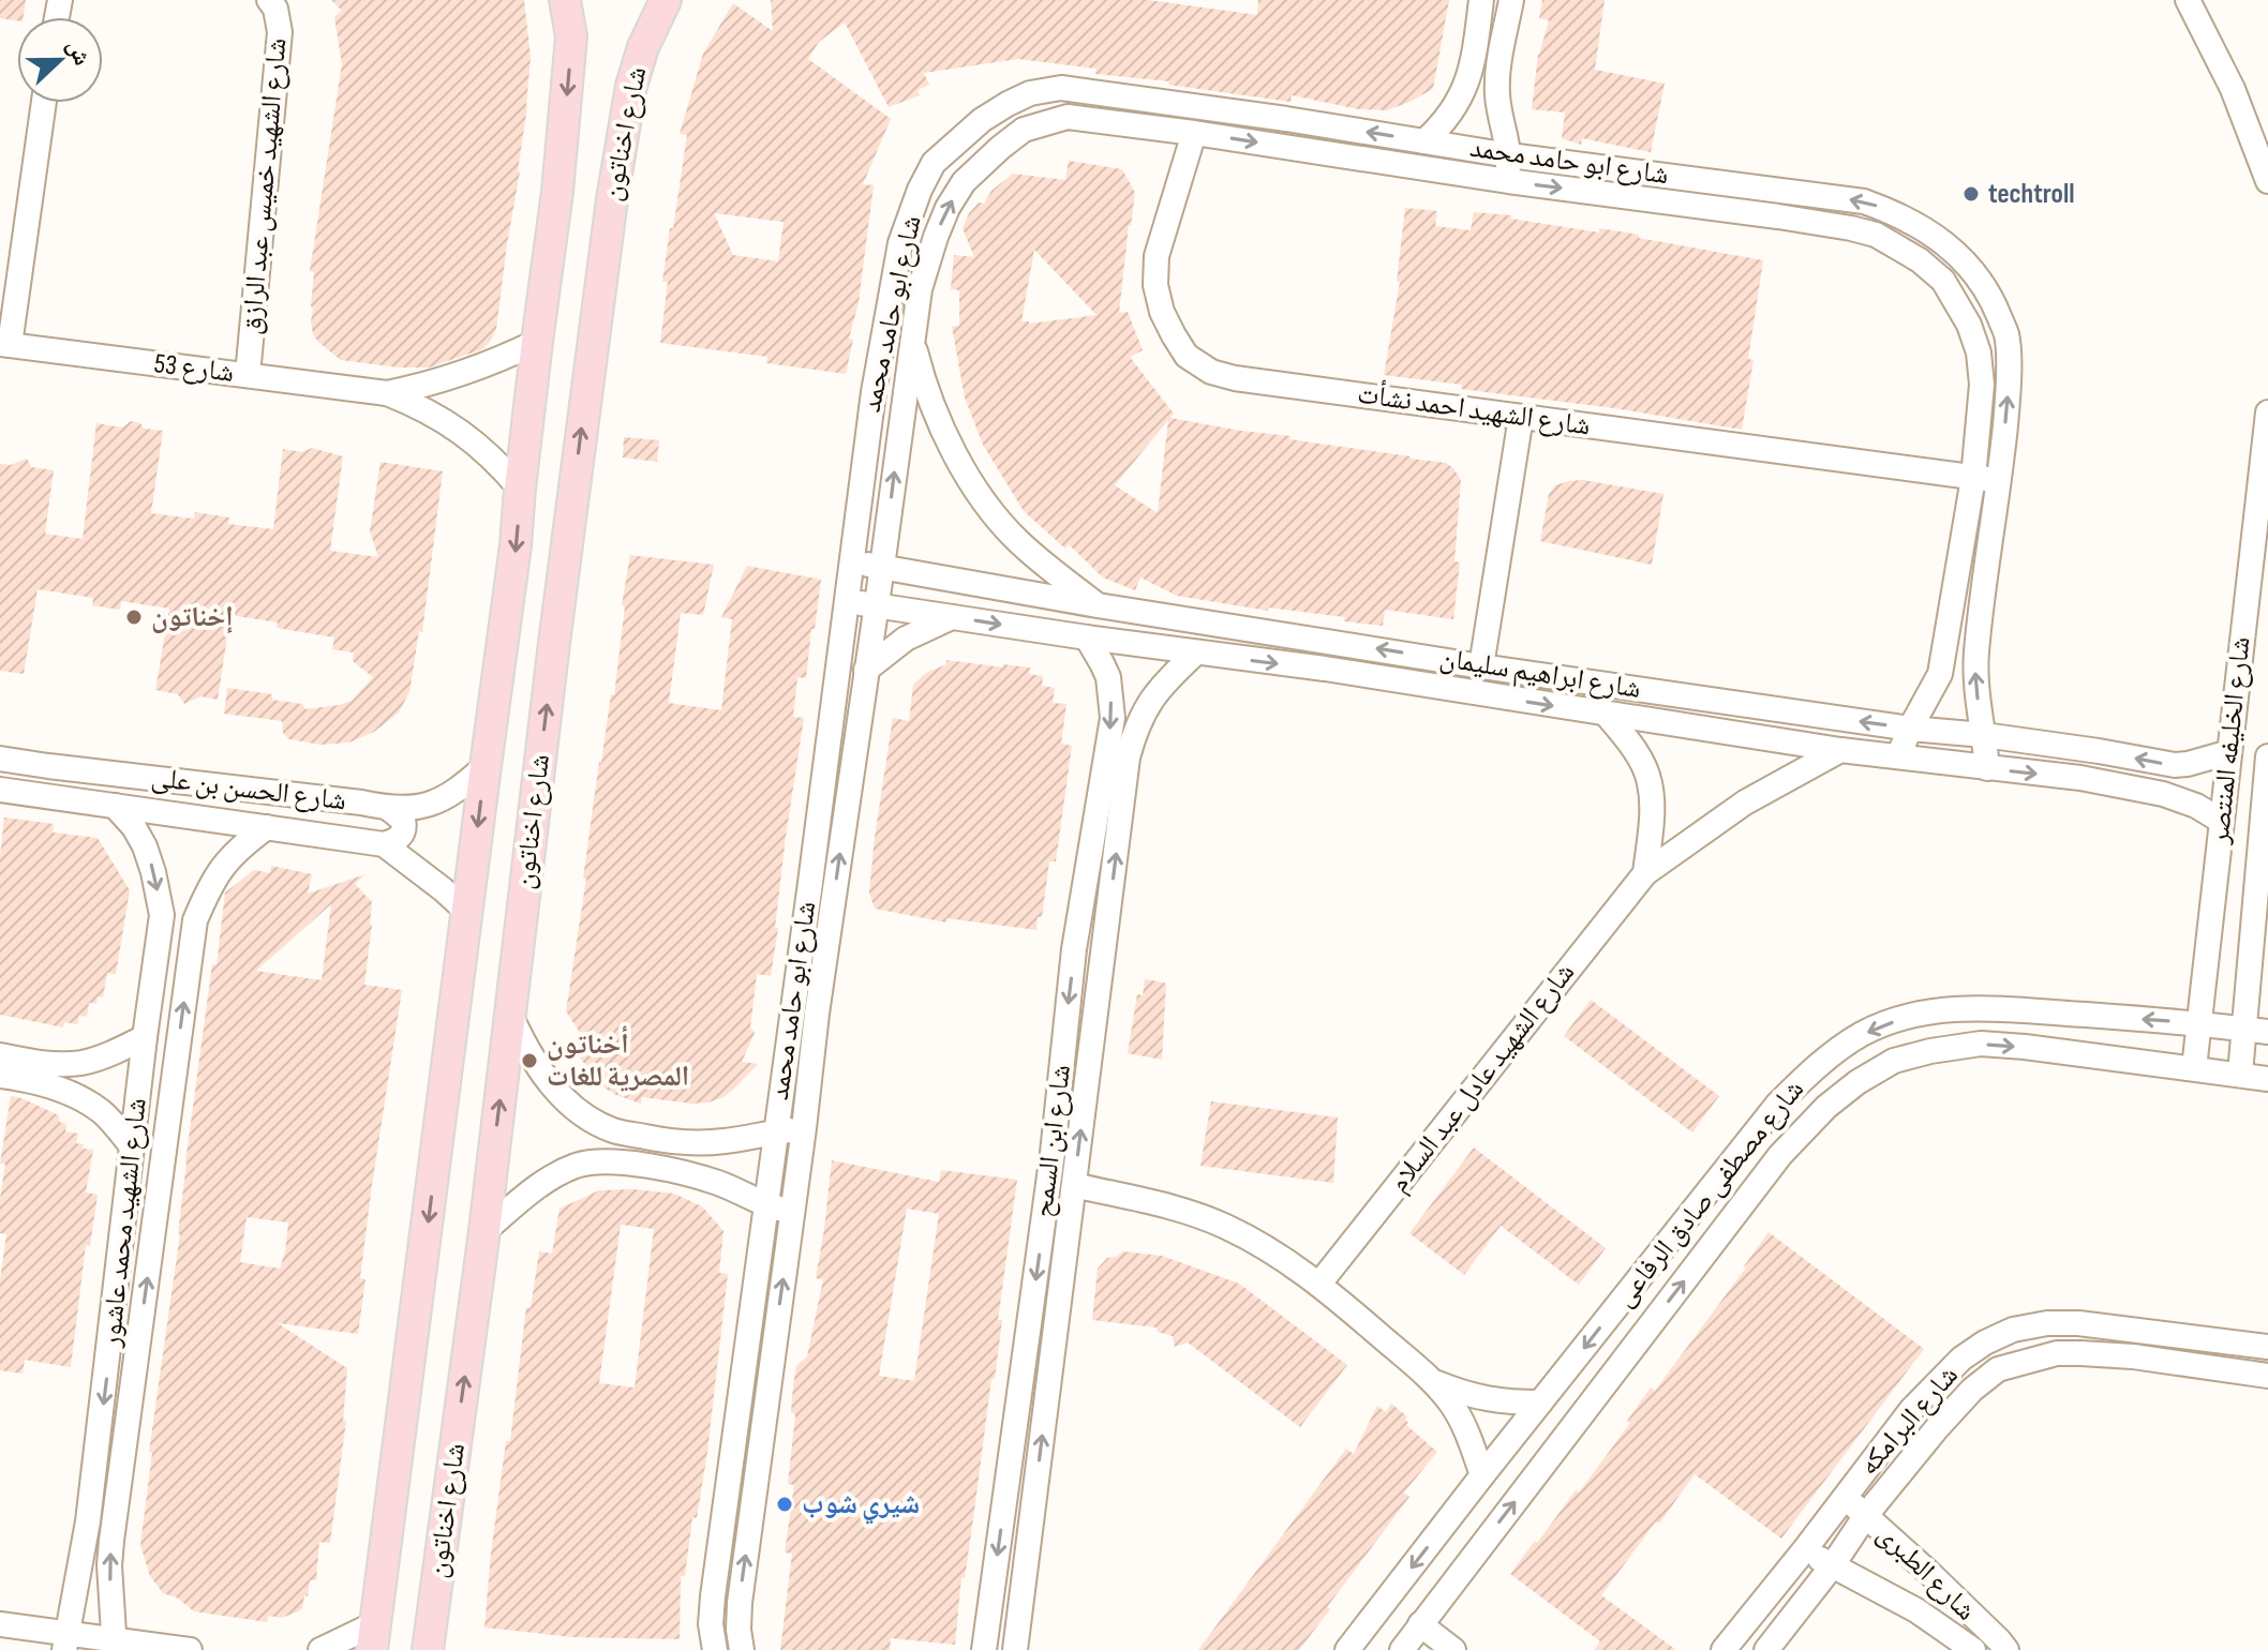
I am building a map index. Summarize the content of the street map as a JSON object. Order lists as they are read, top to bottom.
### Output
{
  "streets": {
    "main road": ["شارع اخناتون"],
    "street": [
      "شارع ابو حامد محمد",
      "شارع الشهيد خميس عبد الرازق",
      "شارع 53",
      "شارع الشهيد احمد نشأت",
      "شارع ابراهيم سليمان",
      "شارع الخليفه المنتصر",
      "شارع الحسن بن على",
      "شارع الشهيد عادل عبد السلام",
      "شارع ابن السمح",
      "شارع مصطفى صادق الرفاعى",
      "شارع الشهيد محمد عاشور",
      "شارع البرامكه",
      "شارع الطبرى"
    ]
  },
  "crossings": [
    ["شارع اخناتون", "شارع 53"],
    ["شارع اخناتون", "شارع الحسن بن على"],
    ["شارع ابو حامد محمد", "شارع الشهيد احمد نشأت"],
    ["شارع ابو حامد محمد", "شارع ابراهيم سليمان"],
    ["شارع الشهيد خميس عبد الرازق", "شارع 53"],
    ["شارع ابراهيم سليمان", "شارع الخليفه المنتصر"],
    ["شارع ابراهيم سليمان", "شارع الشهيد عادل عبد السلام"],
    ["شارع ابراهيم سليمان", "شارع ابن السمح"],
    ["شارع الخليفه المنتصر", "شارع مصطفى صادق الرفاعى"],
    ["شارع الحسن بن على", "شارع الشهيد محمد عاشور"],
    ["شارع البرامكه", "شارع الطبرى"]
  ],
  "places": [
    "techtroll",
    "إخناتون",
    "أخناتون المصرية للغات",
    "شيري شوب"
  ],
  "north": "right"
}
